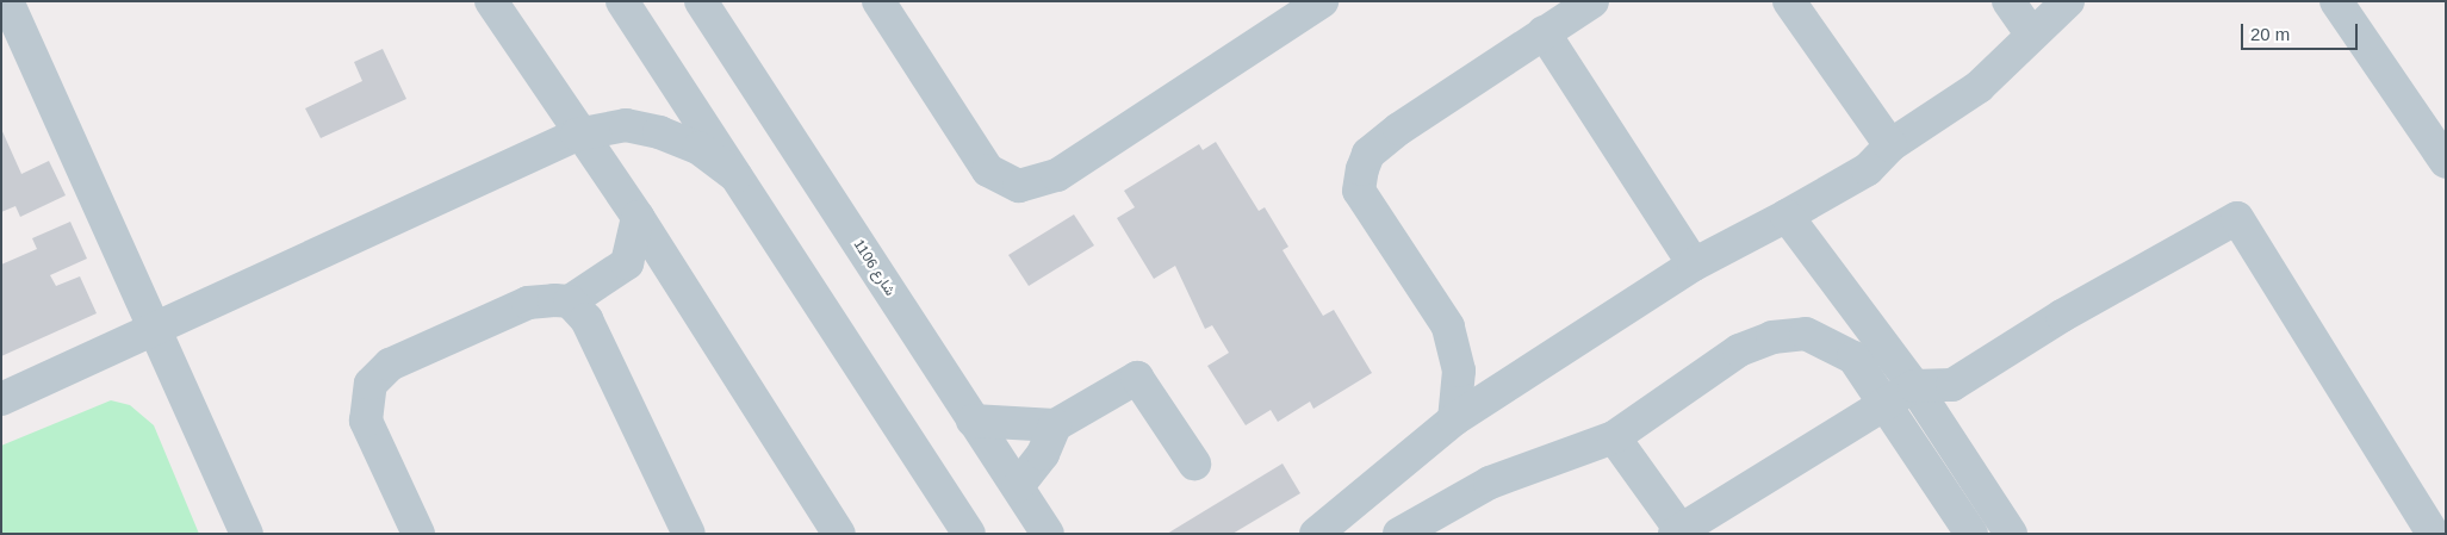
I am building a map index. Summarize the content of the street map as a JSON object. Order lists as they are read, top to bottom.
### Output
{
  "streets": {
    "street": ["شارع 1106"]
  },
  "scale_bar": "20 m"
}
